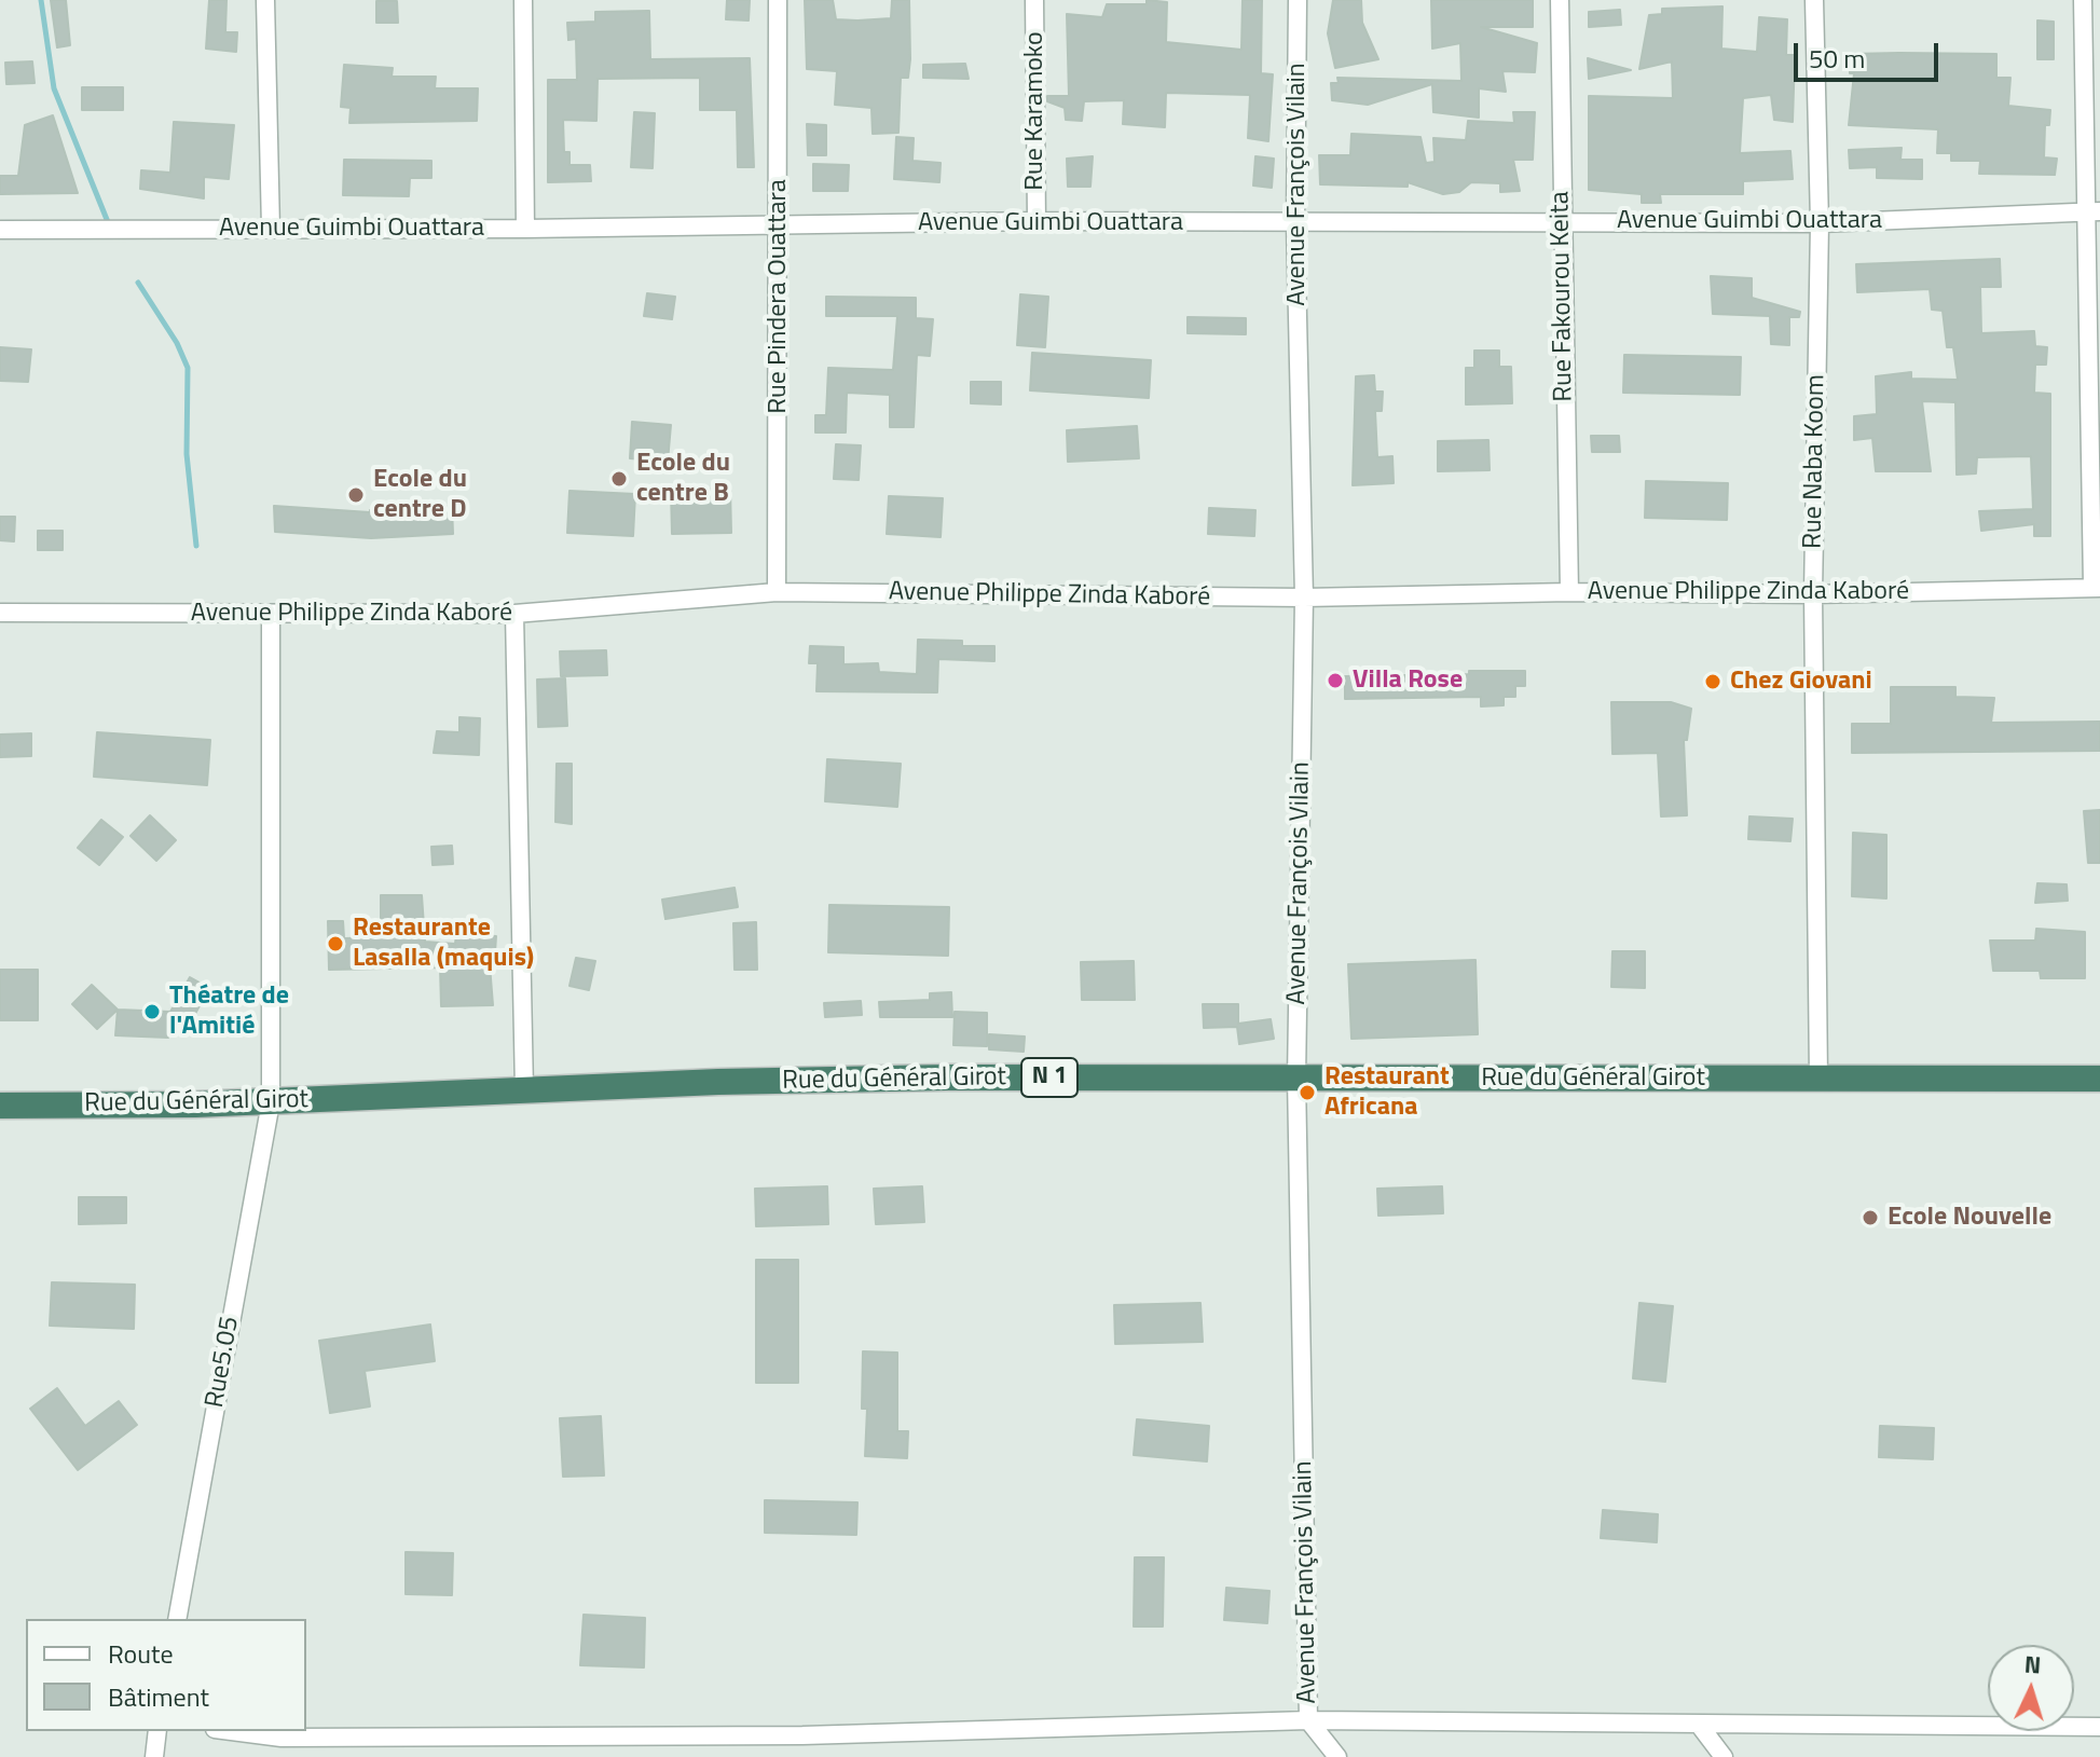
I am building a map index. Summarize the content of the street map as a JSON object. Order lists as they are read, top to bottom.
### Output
{
  "streets": {
    "highway": ["N 1", "Rue du Général Girot"],
    "street": [
      "Rue Karamoko",
      "Avenue François Vilain",
      "Avenue Guimbi Ouattara",
      "Rue Pindera Ouattara",
      "Rue Fakourou Keita",
      "Rue Naba Koom",
      "Avenue Philippe Zinda Kaboré",
      "Rue5.05"
    ]
  },
  "crossings": [
    ["Rue Karamoko", "Avenue Guimbi Ouattara"],
    ["Avenue François Vilain", "Avenue Guimbi Ouattara"],
    ["Avenue François Vilain", "Avenue Philippe Zinda Kaboré"],
    ["Avenue François Vilain", "Rue du Général Girot"],
    ["Avenue Guimbi Ouattara", "Rue Pindera Ouattara"],
    ["Avenue Guimbi Ouattara", "Rue Fakourou Keita"],
    ["Avenue Guimbi Ouattara", "Rue Naba Koom"],
    ["Rue Pindera Ouattara", "Avenue Philippe Zinda Kaboré"],
    ["Rue Fakourou Keita", "Avenue Philippe Zinda Kaboré"],
    ["Rue Naba Koom", "Avenue Philippe Zinda Kaboré"],
    ["Rue Naba Koom", "Rue du Général Girot"],
    ["Avenue Philippe Zinda Kaboré", "Rue5.05"],
    ["Rue du Général Girot", "Rue5.05"]
  ],
  "places": [
    "Ecole du centre B",
    "Ecole du centre D",
    "Villa Rose",
    "Chez Giovani",
    "Restaurante Lasalla (maquis)",
    "Théatre de l'Amitié",
    "Restaurant Africana",
    "Ecole Nouvelle"
  ],
  "legend": ["Route", "Bâtiment"],
  "scale_bar": "50 m",
  "north": "top"
}
